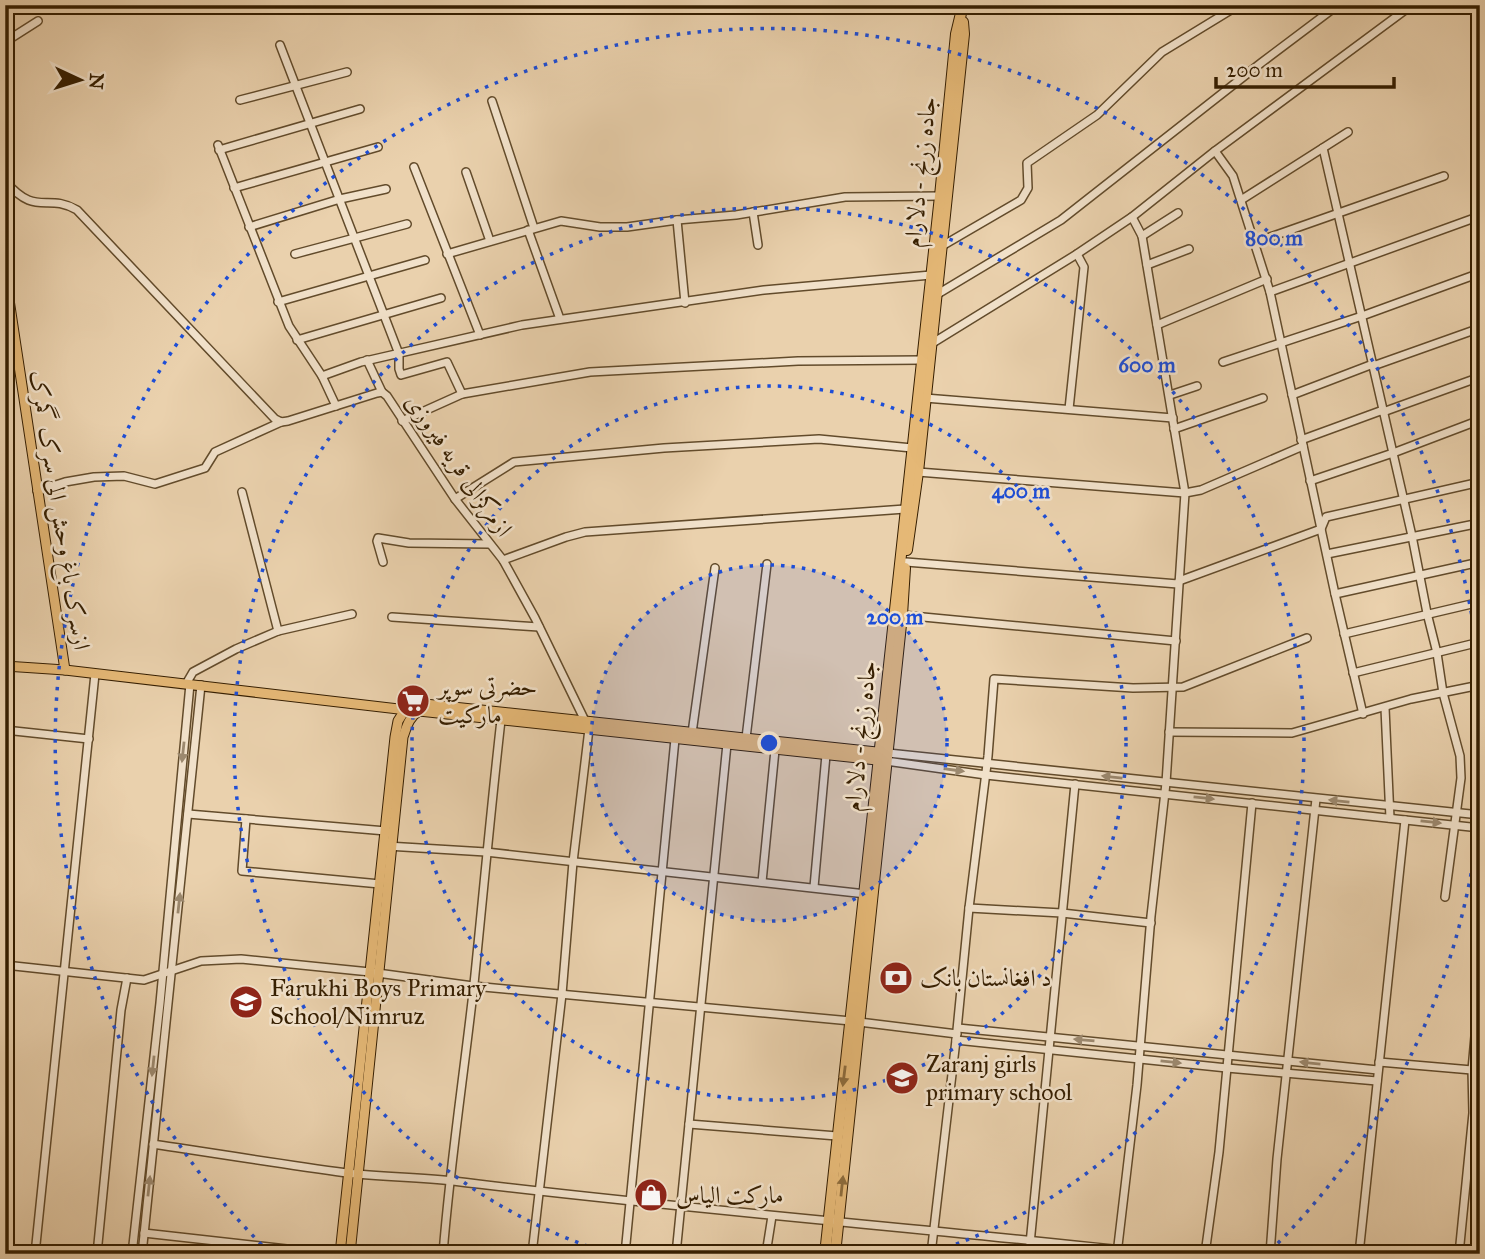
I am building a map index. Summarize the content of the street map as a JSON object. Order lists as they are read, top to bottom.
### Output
{
  "streets": {
    "highway": ["جاده زرنج - دلارام"],
    "main road": ["ازسرک باغ وحش الی سرک گمرک"],
    "street": ["ازمرکزالی قریه فیروزی"]
  },
  "crossings": [
    ["ازمرکزالی قریه فیروزی", "ازسرک باغ وحش الی سرک گمرک"]
  ],
  "places": {
    "supermarket": ["حضرتی سوپر مارکیت"],
    "bank": ["د افغانستان بانک"],
    "school or university": ["Farukhi Boys Primary School/Nimruz", "Zaranj girls primary school"],
    "shop": ["مارکت الیاس"]
  },
  "scale_bar": "200 m",
  "north": "right",
  "rings": [
    "800 m",
    "600 m",
    "400 m",
    "200 m"
  ]
}
